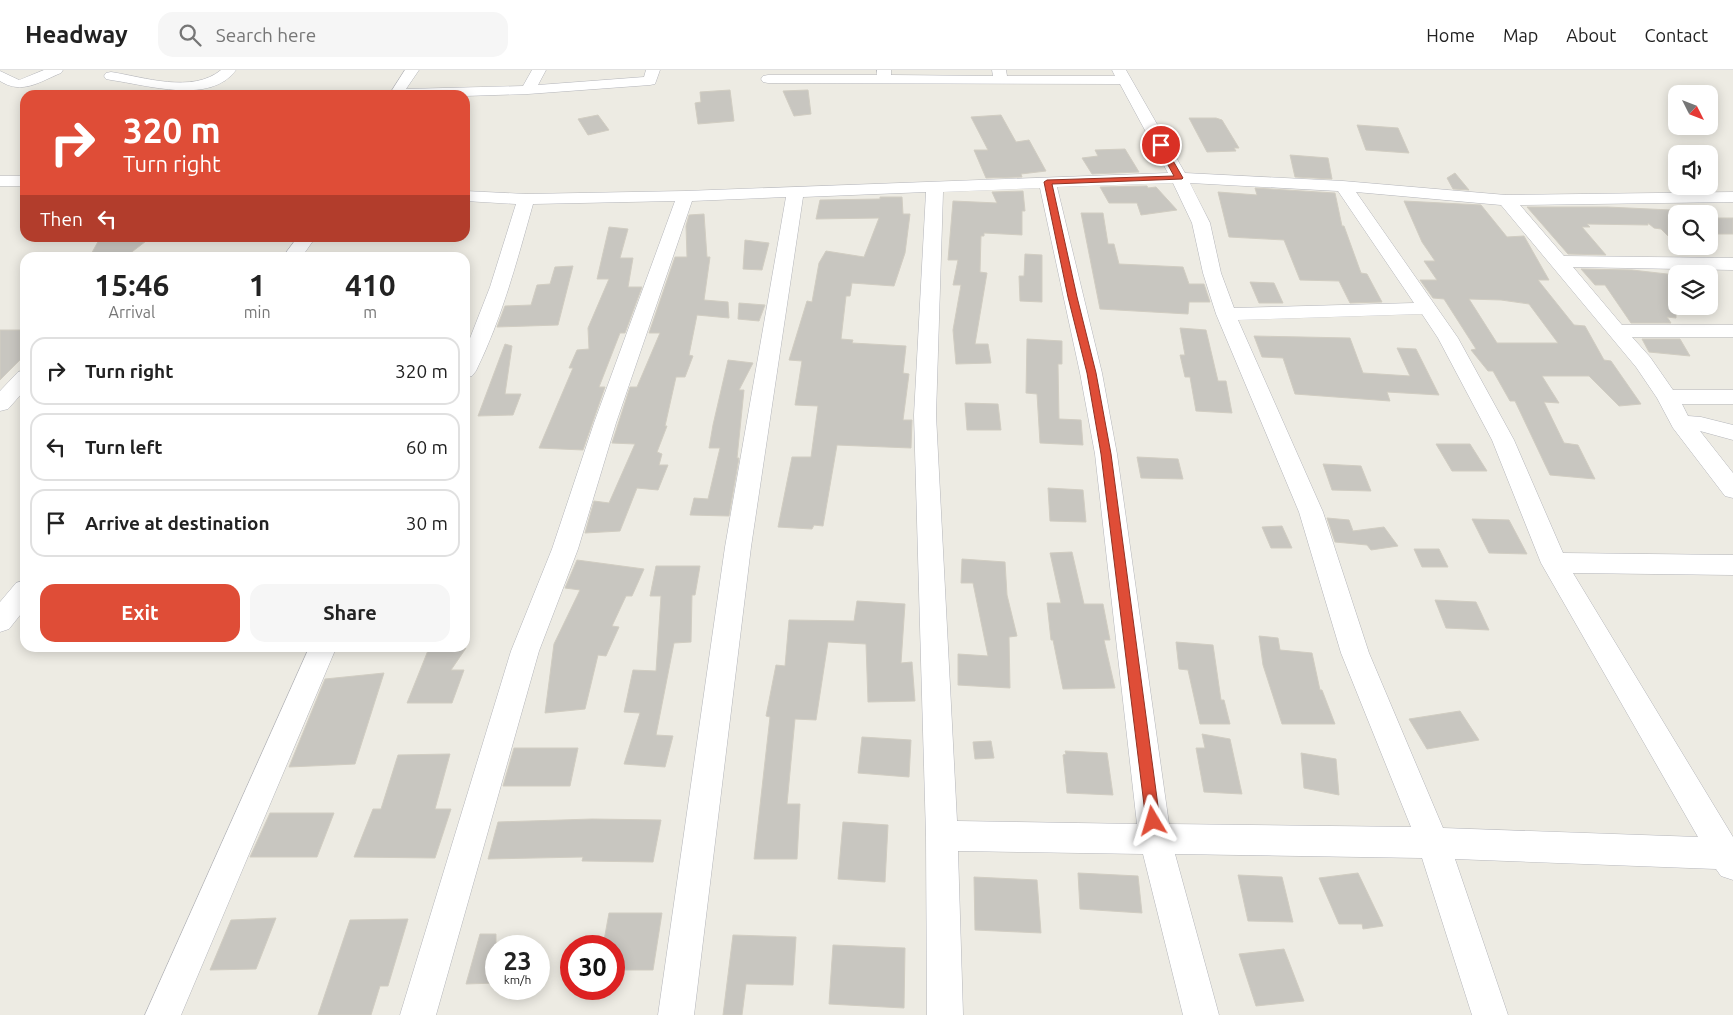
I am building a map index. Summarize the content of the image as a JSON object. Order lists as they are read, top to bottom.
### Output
{
  "north": "bottom right",
  "page": {
    "header": "Headway",
    "search": "Search here",
    "nav": [
      "Home",
      "Map",
      "About",
      "Contact"
    ],
    "turn": ["320 m", "Turn right"],
    "then": "Then",
    "eta": [
      "15:46",
      "Arrival",
      "1",
      "min",
      "410",
      "m"
    ],
    "list": [
      {
        "name": "Turn right",
        "value": "320 m"
      },
      {
        "name": "Turn left",
        "value": "60 m"
      },
      {
        "name": "Arrive at destination",
        "value": "30 m"
      }
    ],
    "buttons": ["Exit", "Share"],
    "speed": "23 km/h",
    "limit": "30"
  }
}
